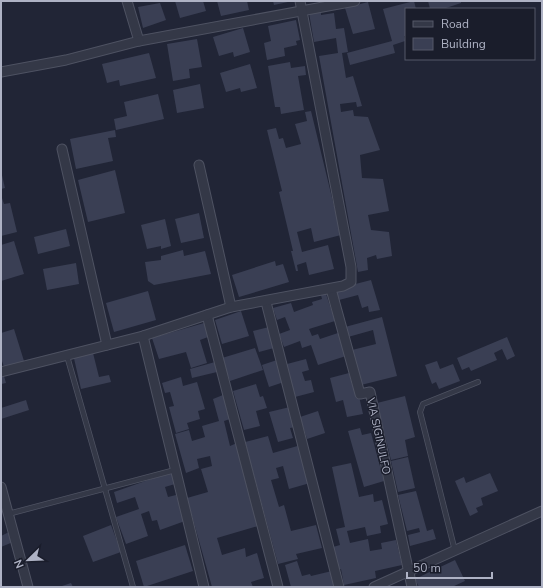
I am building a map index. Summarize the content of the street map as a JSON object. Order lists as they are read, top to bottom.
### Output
{
  "streets": {
    "street": ["VIA SIGINULFO"]
  },
  "legend": ["Road", "Building"],
  "scale_bar": "50 m",
  "north": "bottom left"
}
